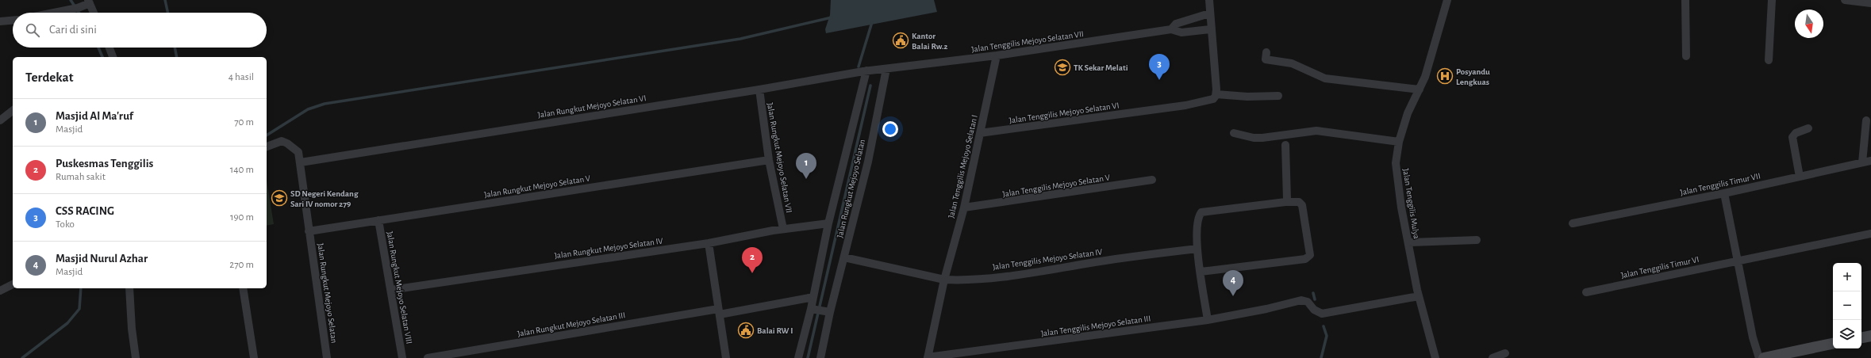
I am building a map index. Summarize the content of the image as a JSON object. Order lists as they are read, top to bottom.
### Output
{
  "streets": {
    "street": [
      "Jalan Tenggilis Mejoyo Selatan VII",
      "Jalan Rungkut Mejoyo Selatan VI",
      "Jalan Tenggilis Mejoyo Selatan VI",
      "Jalan Rungkut Mejoyo Selatan VII",
      "Jalan Tenggilis Mejoyo Selatan I",
      "Jalan Tenggilis Timur VII",
      "Jalan Tenggilis Mejoyo Selatan V",
      "Jalan Rungkut Mejoyo Selatan V",
      "Jalan Rungkut Mejoyo Selatan",
      "Jalan Tenggilis Mulya",
      "Jalan Rungkut Mejoyo Selatan IV",
      "Jalan Tenggilis Mejoyo Selatan IV",
      "Jalan Tenggilis Timur VI",
      "Jalan Rungkut Mejoyo Selatan VIII",
      "Jalan Rungkut Mejoyo Selatan III",
      "Jalan Tenggilis Mejoyo Selatan III"
    ]
  },
  "crossings": [
    ["Jalan Tenggilis Mejoyo Selatan VII", "Jalan Rungkut Mejoyo Selatan VI"],
    ["Jalan Tenggilis Mejoyo Selatan VII", "Jalan Tenggilis Mejoyo Selatan I"],
    ["Jalan Tenggilis Mejoyo Selatan VII", "Jalan Rungkut Mejoyo Selatan"],
    ["Jalan Rungkut Mejoyo Selatan VI", "Jalan Rungkut Mejoyo Selatan VII"],
    ["Jalan Rungkut Mejoyo Selatan VI", "Jalan Rungkut Mejoyo Selatan"],
    ["Jalan Tenggilis Mejoyo Selatan VI", "Jalan Tenggilis Mejoyo Selatan I"],
    ["Jalan Rungkut Mejoyo Selatan VII", "Jalan Rungkut Mejoyo Selatan V"],
    ["Jalan Rungkut Mejoyo Selatan VII", "Jalan Rungkut Mejoyo Selatan IV"],
    ["Jalan Tenggilis Mejoyo Selatan I", "Jalan Tenggilis Mejoyo Selatan V"],
    ["Jalan Tenggilis Mejoyo Selatan I", "Jalan Tenggilis Mejoyo Selatan IV"],
    ["Jalan Tenggilis Mejoyo Selatan I", "Jalan Tenggilis Mejoyo Selatan III"],
    ["Jalan Rungkut Mejoyo Selatan V", "Jalan Rungkut Mejoyo Selatan"],
    ["Jalan Rungkut Mejoyo Selatan V", "Jalan Rungkut Mejoyo Selatan VIII"],
    ["Jalan Rungkut Mejoyo Selatan", "Jalan Rungkut Mejoyo Selatan IV"],
    ["Jalan Rungkut Mejoyo Selatan", "Jalan Tenggilis Mejoyo Selatan IV"],
    ["Jalan Rungkut Mejoyo Selatan", "Jalan Rungkut Mejoyo Selatan III"],
    ["Jalan Tenggilis Mulya", "Jalan Tenggilis Mejoyo Selatan III"],
    ["Jalan Rungkut Mejoyo Selatan IV", "Jalan Rungkut Mejoyo Selatan VIII"]
  ],
  "places": {
    "public building": ["Kantor Balai Rw.2", "Balai RW I"],
    "school or university": ["TK Sekar Melati", "SD Negeri Kendang Sari IV nomor 279"],
    "hospital": ["Posyandu Lengkuas"]
  },
  "north": "bottom",
  "page": {
    "search": "Cari di sini",
    "pins": [
      "3",
      "1",
      "2",
      "4"
    ],
    "heading": ["Terdekat", "4 hasil"],
    "list": [
      {
        "mark": "1",
        "name": "Masjid Al Ma'ruf",
        "note": "Masjid",
        "value": "70 m"
      },
      {
        "mark": "2",
        "name": "Puskesmas Tenggilis",
        "note": "Rumah sakit",
        "value": "140 m"
      },
      {
        "mark": "3",
        "name": "CSS RACING",
        "note": "Toko",
        "value": "190 m"
      },
      {
        "mark": "4",
        "name": "Masjid Nurul Azhar",
        "note": "Masjid",
        "value": "270 m"
      }
    ],
    "map_buttons": ["+", "−"]
  }
}
